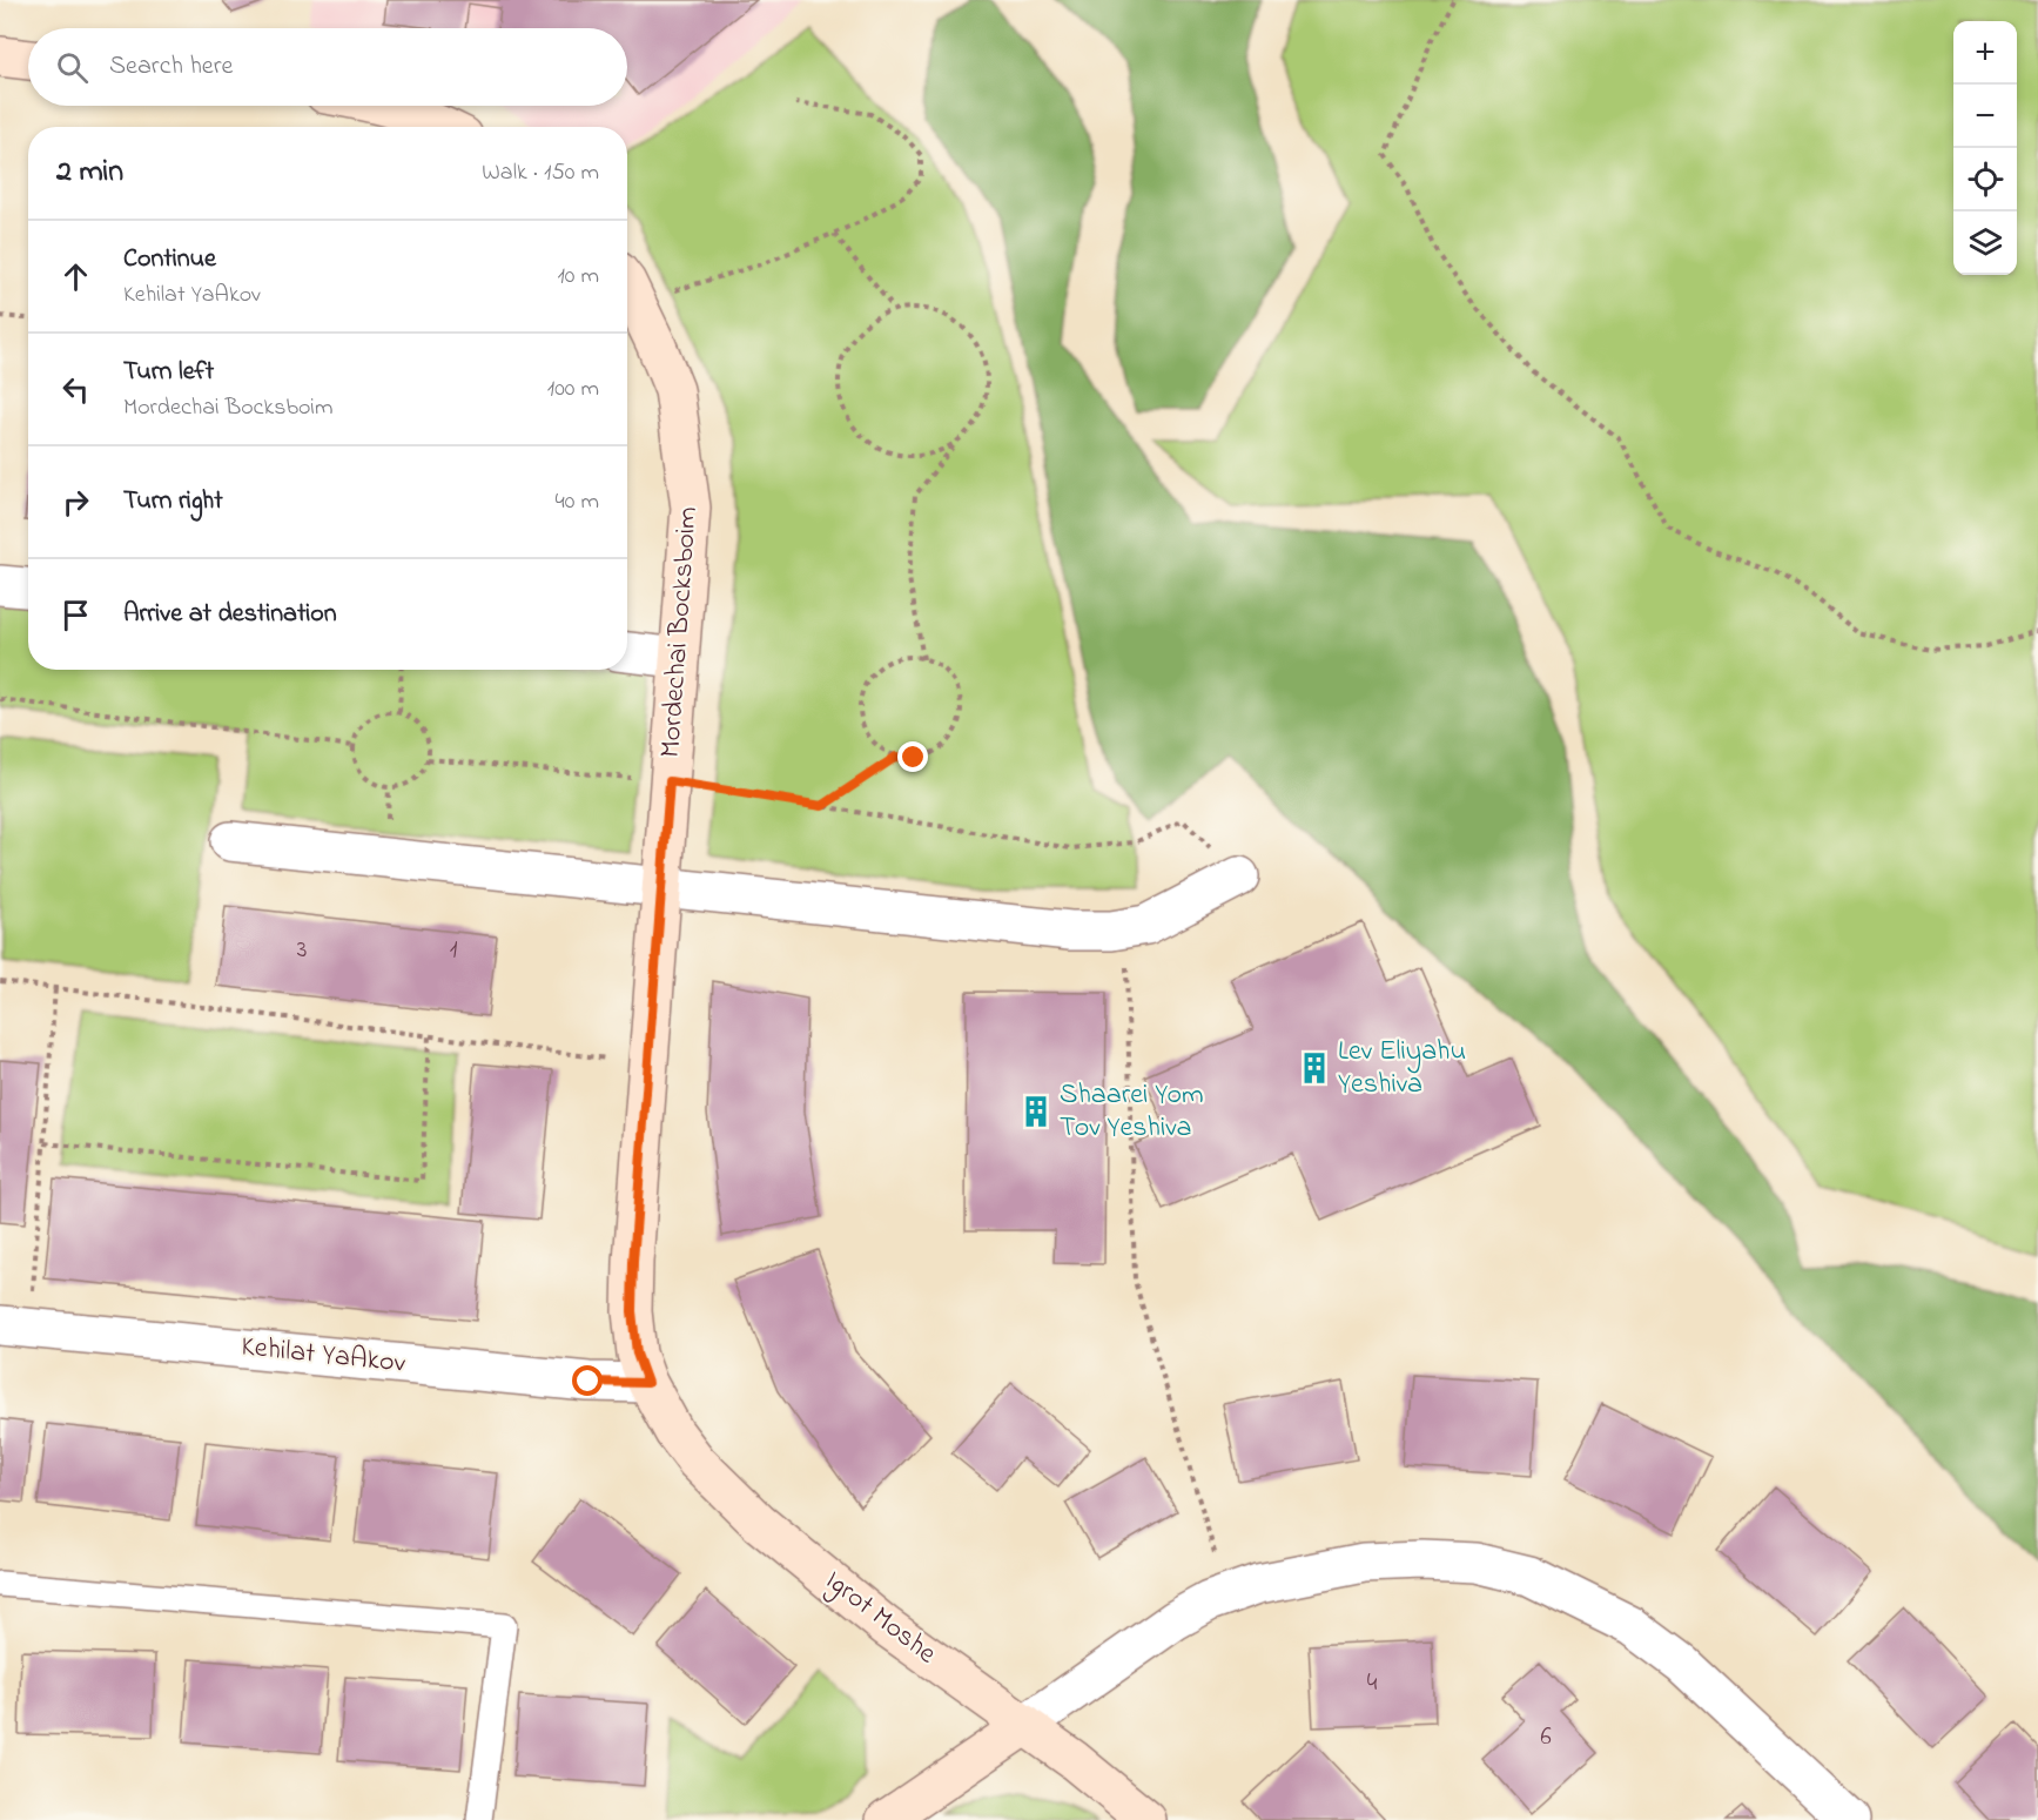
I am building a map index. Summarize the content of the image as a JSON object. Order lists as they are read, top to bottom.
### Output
{
  "streets": {
    "street": ["Mordechai Bocksboim", "Kehilat YaAkov", "Igrot Moshe"]
  },
  "crossings": [
    ["Mordechai Bocksboim", "Kehilat YaAkov"],
    ["Mordechai Bocksboim", "Igrot Moshe"],
    ["Kehilat YaAkov", "Igrot Moshe"]
  ],
  "places": {
    "building": ["Lev Eliyahu Yeshiva", "Shaarei Yom Tov Yeshiva"]
  },
  "house_numbers": [
    "3",
    "1",
    "4",
    "6"
  ],
  "page": {
    "map_buttons": ["+", "−"],
    "search": "Search here",
    "heading": ["2 min", "Walk · 150 m"],
    "list": [
      ["Continue", "Kehilat YaAkov", "10 m"],
      ["Turn left", "Mordechai Bocksboim", "100 m"],
      ["Turn right", "40 m"],
      "Arrive at destination"
    ]
  }
}
